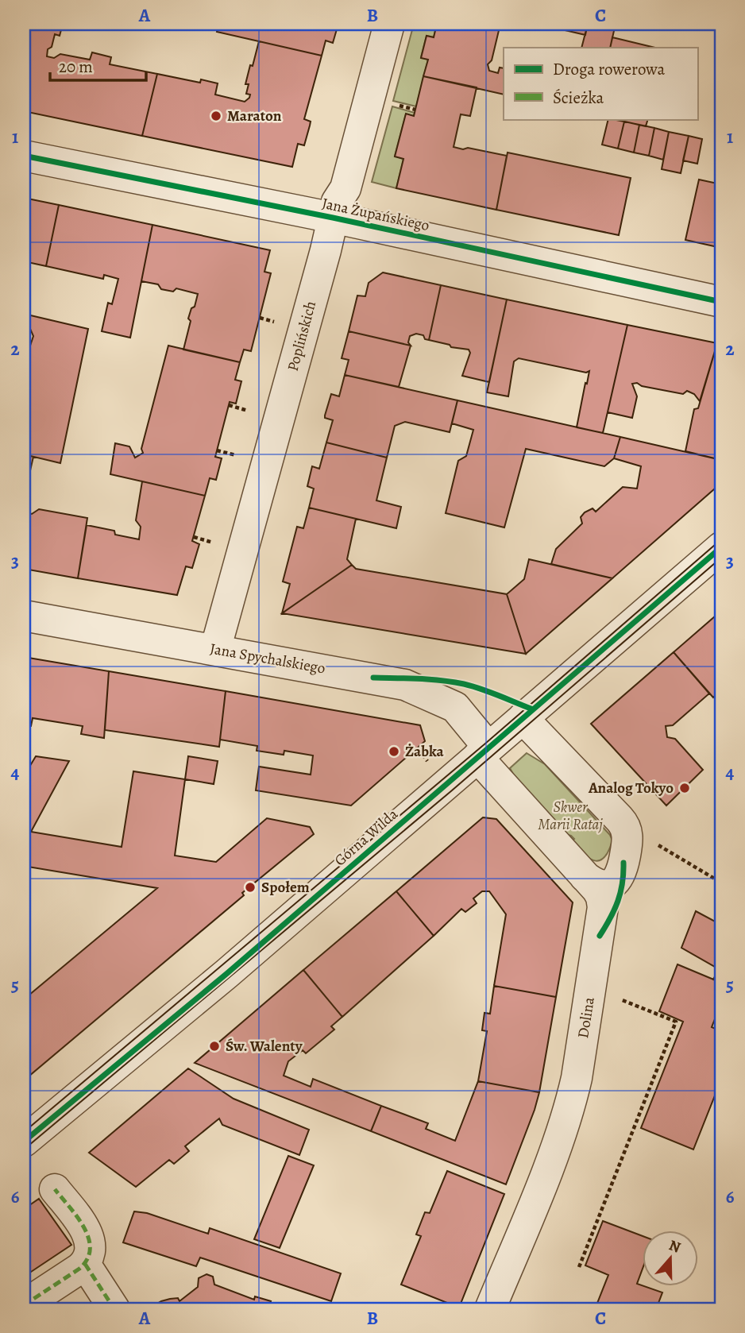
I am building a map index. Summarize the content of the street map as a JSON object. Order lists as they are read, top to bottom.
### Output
{
  "streets": {
    "street": [
      "Jana Żupańskiego",
      "Poplińskich",
      "Jana Spychalskiego",
      "Górna Wilda",
      "Dolina"
    ]
  },
  "crossings": [
    ["Jana Żupańskiego", "Poplińskich"],
    ["Poplińskich", "Jana Spychalskiego"],
    ["Jana Spychalskiego", "Górna Wilda"],
    ["Jana Spychalskiego", "Dolina"],
    ["Górna Wilda", "Dolina"]
  ],
  "parks": ["Skwer Marii Rataj"],
  "places": [
    "Maraton",
    "Żabka",
    "Analog Tokyo",
    "Społem",
    "Św. Walenty"
  ],
  "legend": ["Droga rowerowa", "Ścieżka"],
  "scale_bar": "20 m",
  "north": "top",
  "grid": {
    "columns": ["A", "B", "C"],
    "rows": [
      "1",
      "2",
      "3",
      "4",
      "5",
      "6"
    ]
  }
}
